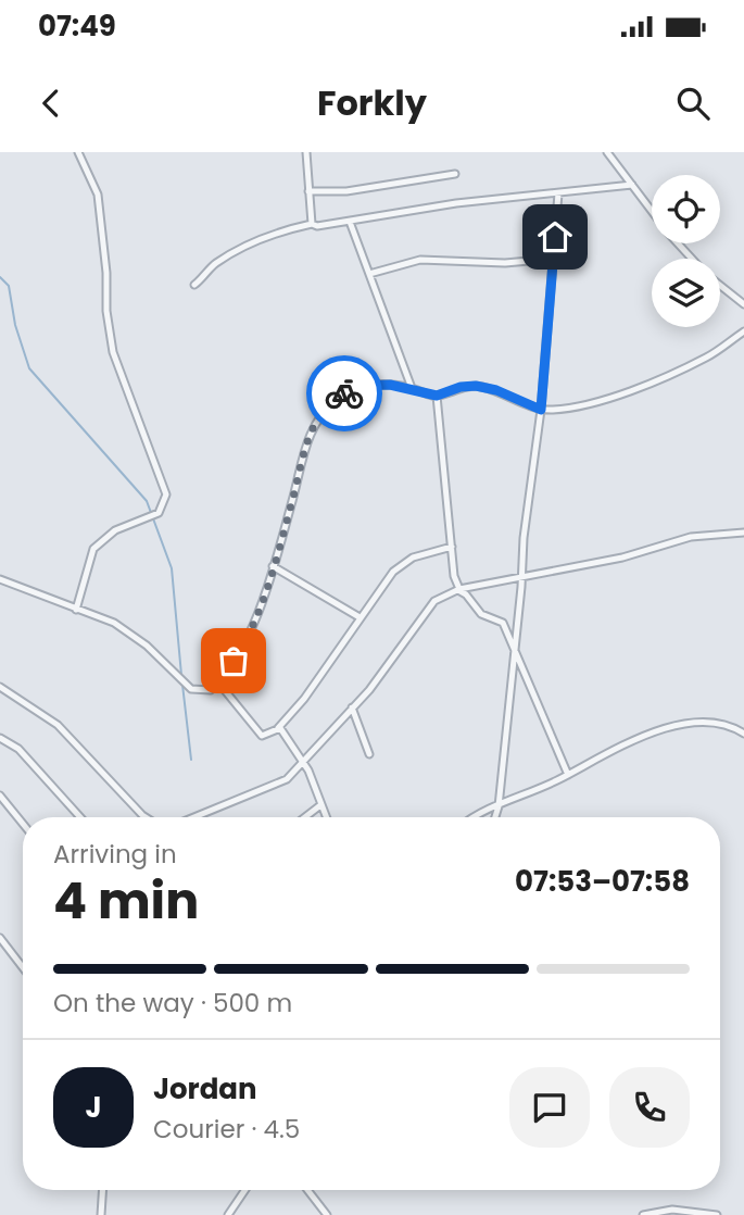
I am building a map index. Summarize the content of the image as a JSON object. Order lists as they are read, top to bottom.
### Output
{
  "page": {
    "status": "07:49",
    "header": "Forkly",
    "heading": ["4 min", "Arriving in", "07:53–07:58"],
    "panel": ["Jordan", "Courier · 4.5"],
    "bar": "On the way · 500 m",
    "round": "J"
  }
}
